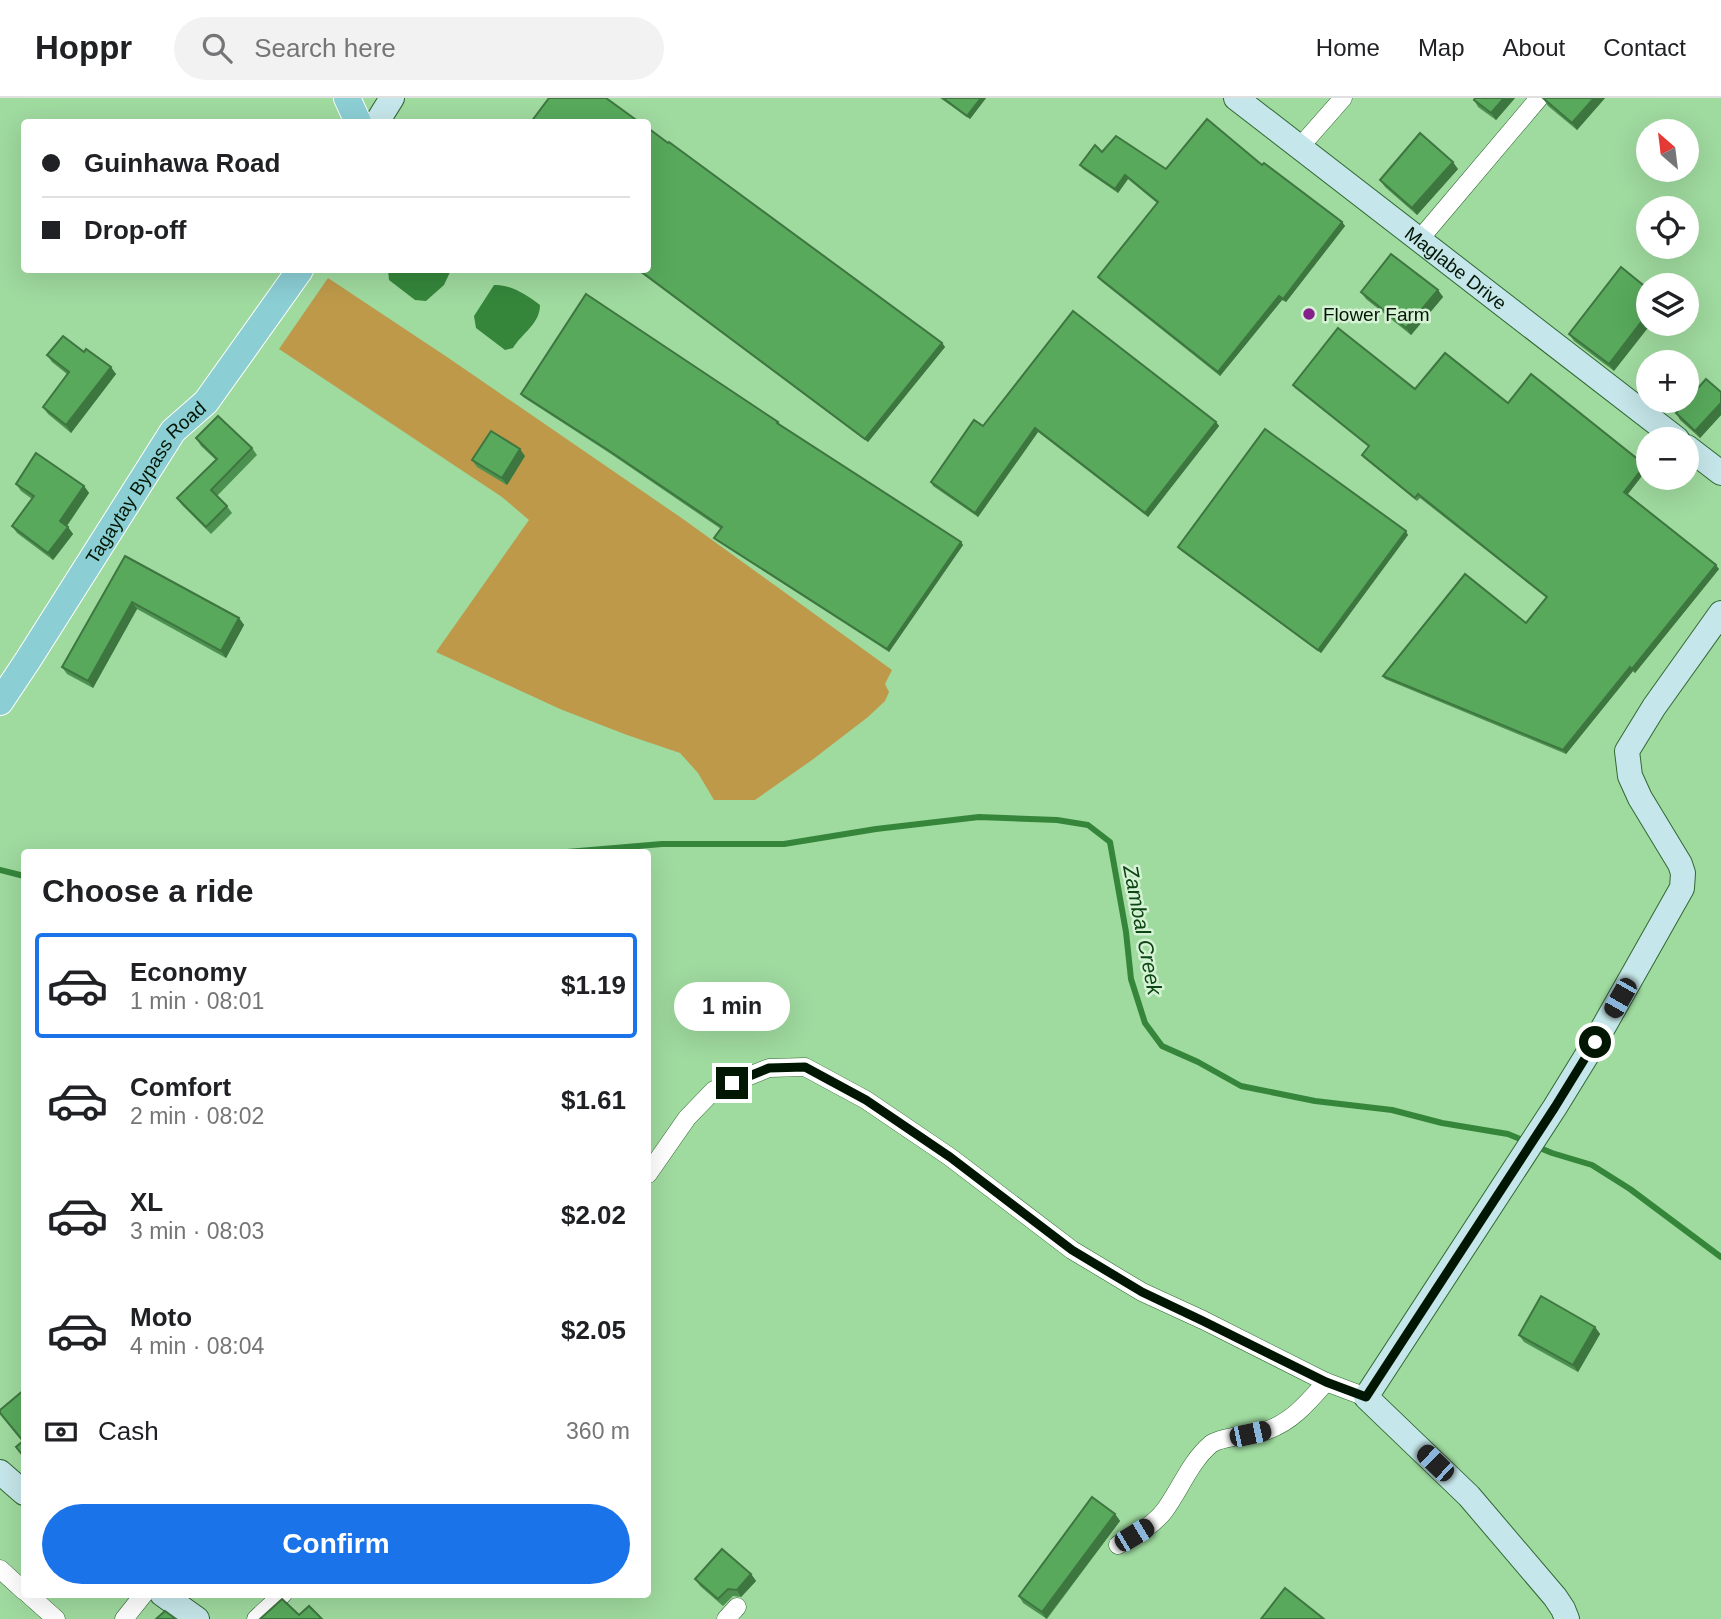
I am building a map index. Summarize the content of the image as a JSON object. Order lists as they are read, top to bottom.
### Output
{
  "streets": {
    "main road": ["Tagaytay Bypass Road"],
    "street": ["Maglabe Drive"]
  },
  "water": ["Zambal Creek"],
  "places": ["Flower Farm"],
  "north": "top left",
  "page": {
    "header": "Hoppr",
    "search": "Search here",
    "nav": [
      "Home",
      "Map",
      "About",
      "Contact"
    ],
    "map_buttons": ["+", "−"],
    "banner": ["Guinhawa Road", "Drop-off"],
    "heading": "Choose a ride",
    "list": [
      {
        "name": "Economy",
        "note": "1 min · 08:01",
        "value": "$1.19"
      },
      {
        "name": "Comfort",
        "note": "2 min · 08:02",
        "value": "$1.61"
      },
      {
        "name": "XL",
        "note": "3 min · 08:03",
        "value": "$2.02"
      },
      {
        "name": "Moto",
        "note": "4 min · 08:04",
        "value": "$2.05"
      }
    ],
    "bubble": "1 min",
    "pay": ["Cash", "360 m"],
    "buttons": "Confirm"
  }
}
